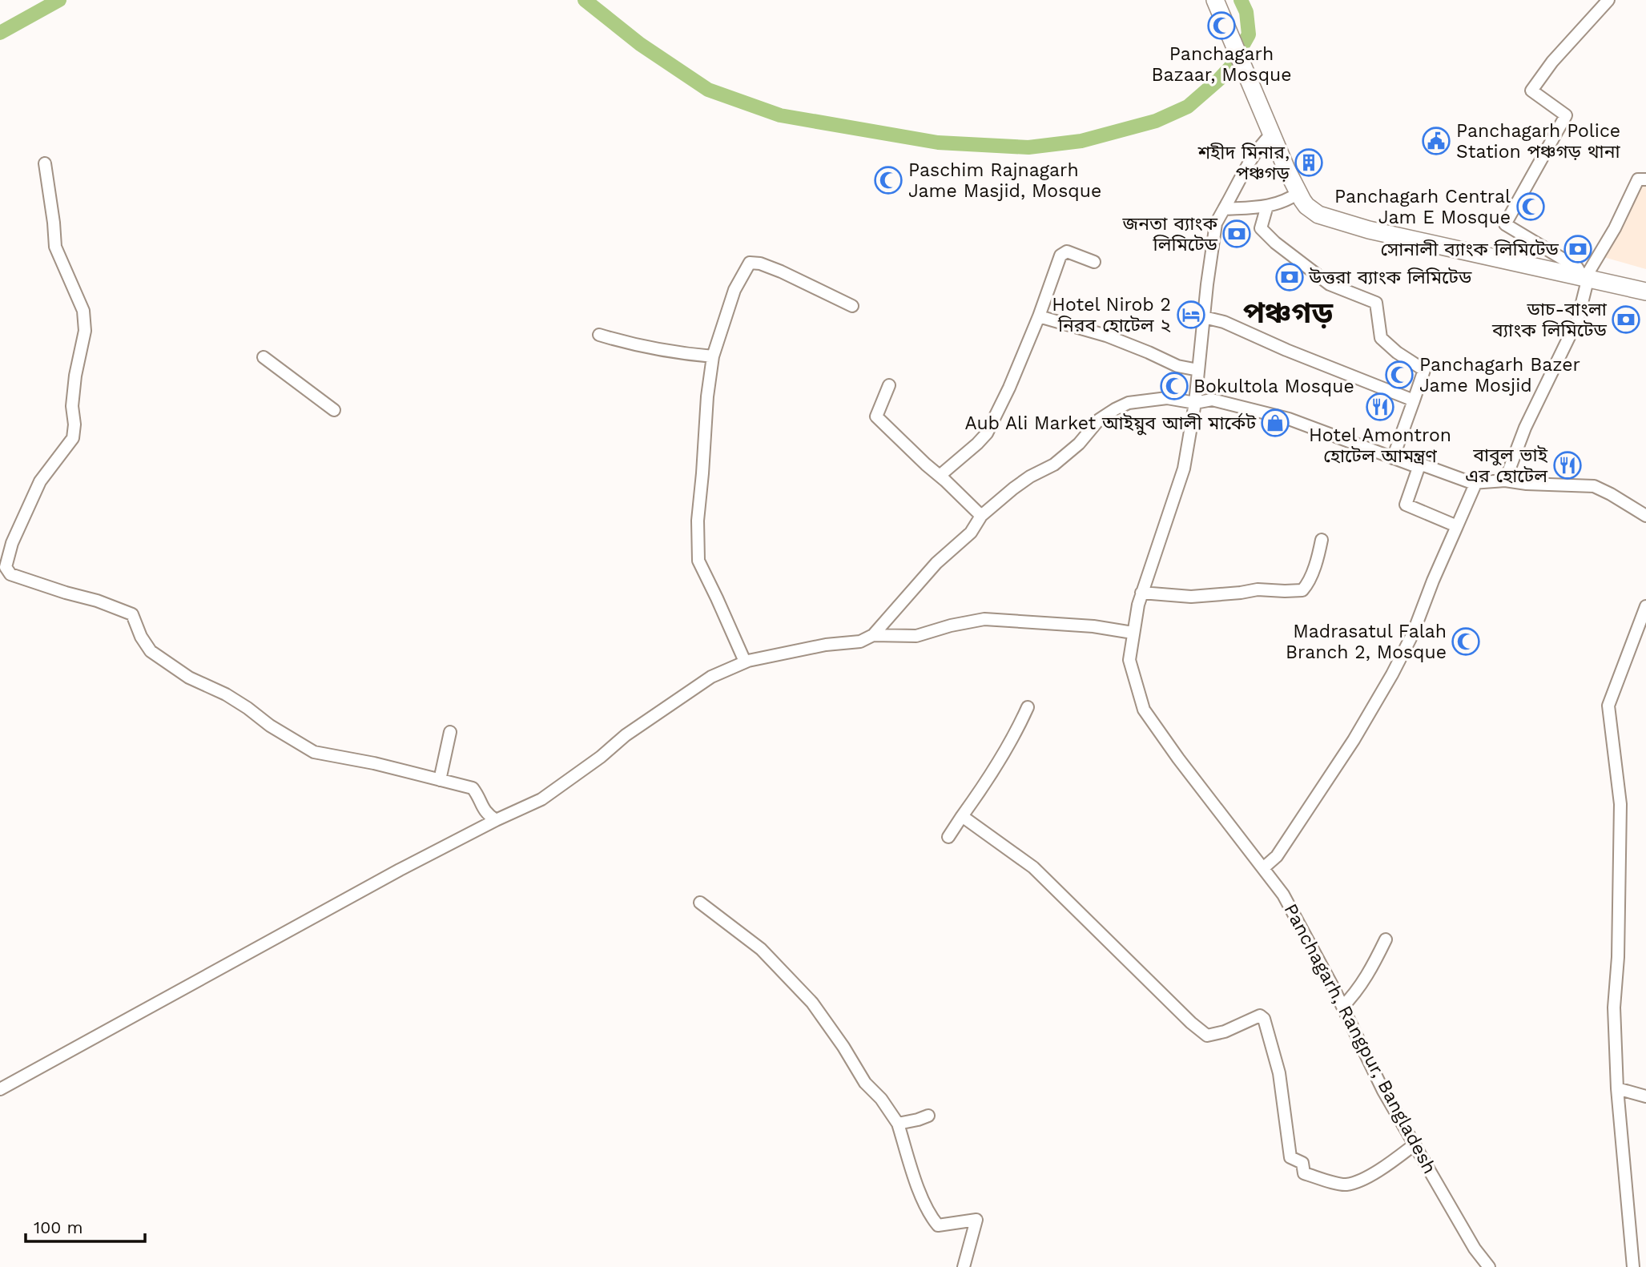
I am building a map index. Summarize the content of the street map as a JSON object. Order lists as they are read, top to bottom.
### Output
{
  "streets": {
    "street": ["Panchagarh, Rangpur, Bangladesh"]
  },
  "districts": ["পঞ্চগড়"],
  "places": {
    "mosque": [
      "Panchagarh Bazaar, Mosque",
      "Paschim Rajnagarh Jame Masjid, Mosque",
      "Panchagarh Central Jam E Mosque",
      "Panchagarh Bazer Jame Mosjid",
      "Bokultola Mosque",
      "Madrasatul Falah Branch 2, Mosque"
    ],
    "public building": ["Panchagarh Police Station পঞ্চগড় থানা"],
    "building": ["শহীদ মিনার, পঞ্চগড়"],
    "bank": [
      "জনতা ব্যাংক লিমিটেড",
      "সোনালী ব্যাংক লিমিটেড",
      "উত্তরা ব্যাংক লিমিটেড",
      "ডাচ-বাংলা ব্যাংক লিমিটেড"
    ],
    "hotel": ["Hotel Nirob 2 নিরব হোটেল ২"],
    "restaurant": ["Hotel Amontron হোটেল আমন্ত্রণ", "বাবুল ভাই এর হোটেল"],
    "shop": ["Aub Ali Market আইয়ুব আলী মার্কেট"]
  },
  "scale_bar": "100 m"
}
